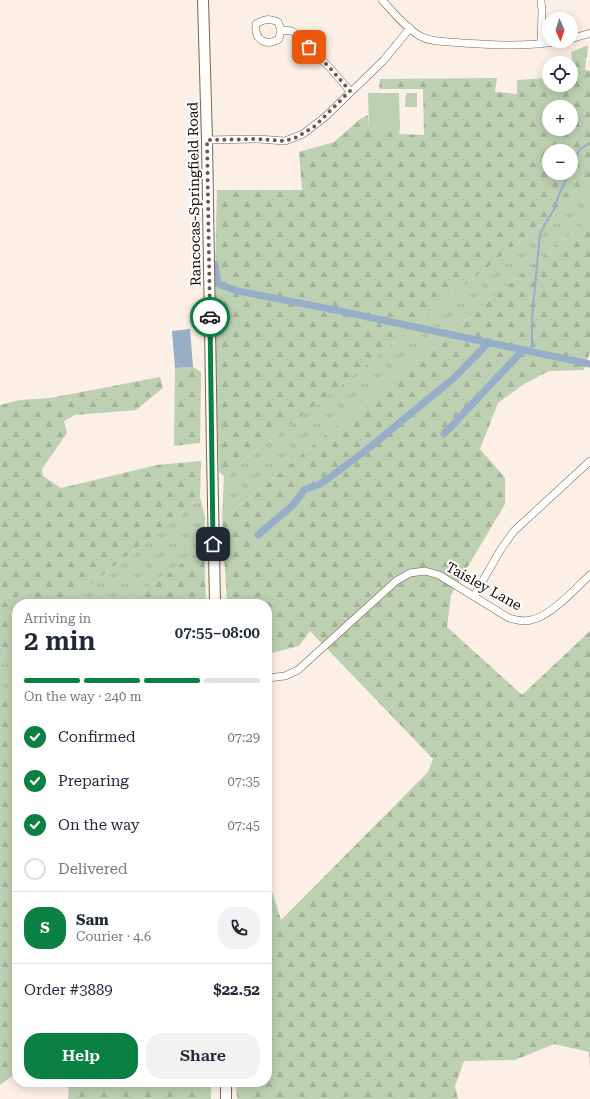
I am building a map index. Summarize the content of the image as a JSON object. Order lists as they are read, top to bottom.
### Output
{
  "streets": {
    "main road": ["Rancocas-Springfield Road"],
    "street": ["Taisley Lane"]
  },
  "north": "bottom",
  "page": {
    "map_buttons": ["+", "−"],
    "heading": ["2 min", "Arriving in", "07:55–08:00"],
    "panel": [
      "Sam",
      "Courier · 4.6",
      "Order #3889",
      "$22.52"
    ],
    "bar": "On the way · 240 m",
    "list": [
      ["Confirmed", "07:29"],
      ["Preparing", "07:35"],
      ["On the way", "07:45"],
      "Delivered"
    ],
    "round": "S",
    "buttons": ["Help", "Share"]
  }
}
